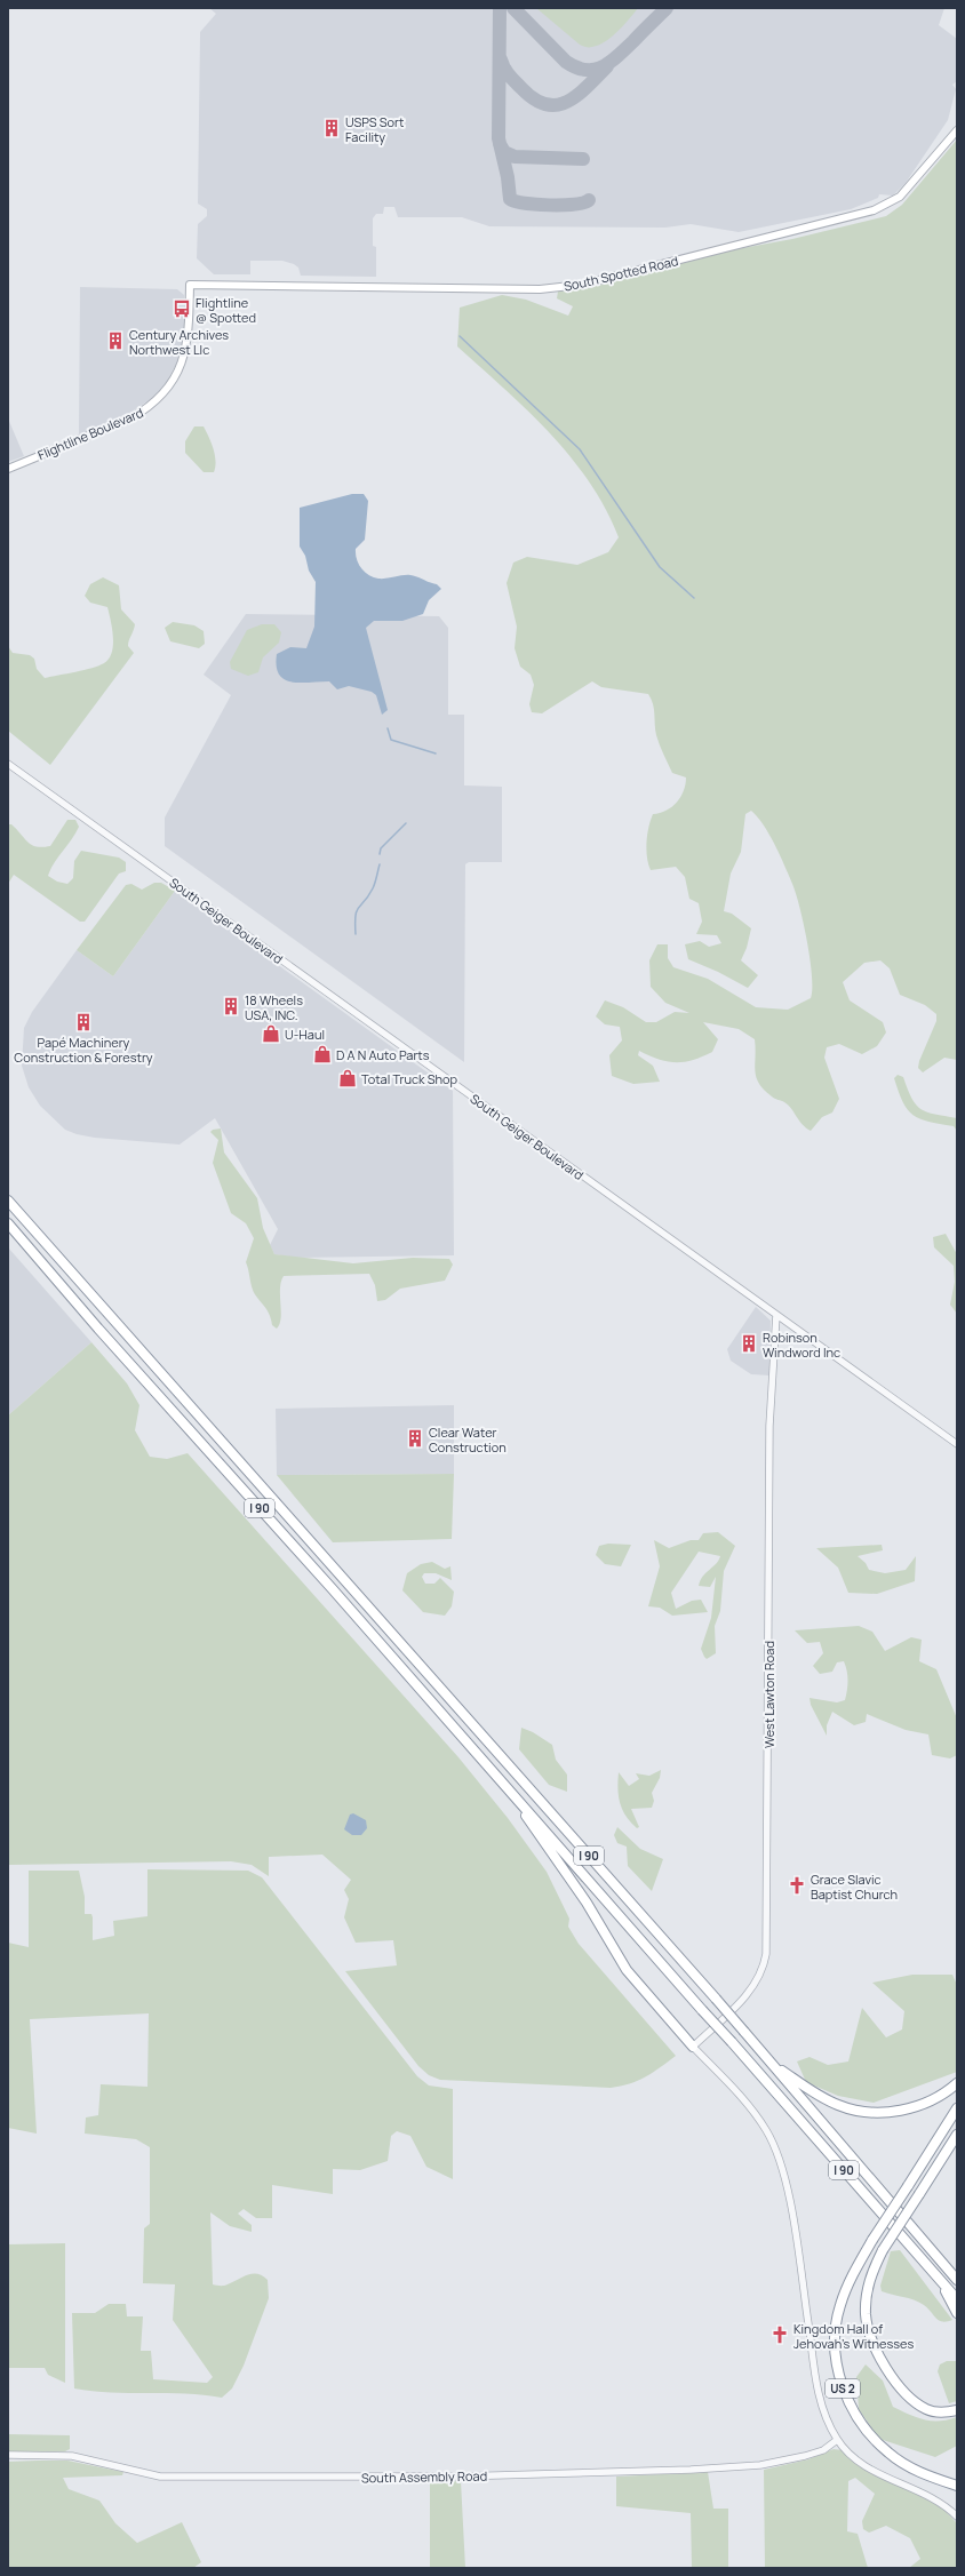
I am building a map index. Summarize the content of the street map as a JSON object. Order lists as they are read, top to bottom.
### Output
{
  "streets": {
    "highway": ["I 90", "US 2"],
    "main road": ["South Spotted Road", "Flightline Boulevard"],
    "street": ["South Geiger Boulevard", "West Lawton Road", "South Assembly Road"]
  },
  "crossings": [
    ["South Spotted Road", "Flightline Boulevard"],
    ["South Geiger Boulevard", "West Lawton Road"]
  ],
  "places": {
    "building": [
      "USPS Sort Facility",
      "Century Archives Northwest Llc",
      "18 Wheels USA, INC.",
      "Papé Machinery Construction & Forestry",
      "Robinson Windword Inc",
      "Clear Water Construction"
    ],
    "bus stop": ["Flightline @ Spotted"],
    "shop": ["U-Haul", "D A N Auto Parts", "Total Truck Shop"],
    "church": ["Grace Slavic Baptist Church", "Kingdom Hall of Jehovah's Witnesses"]
  }
}
